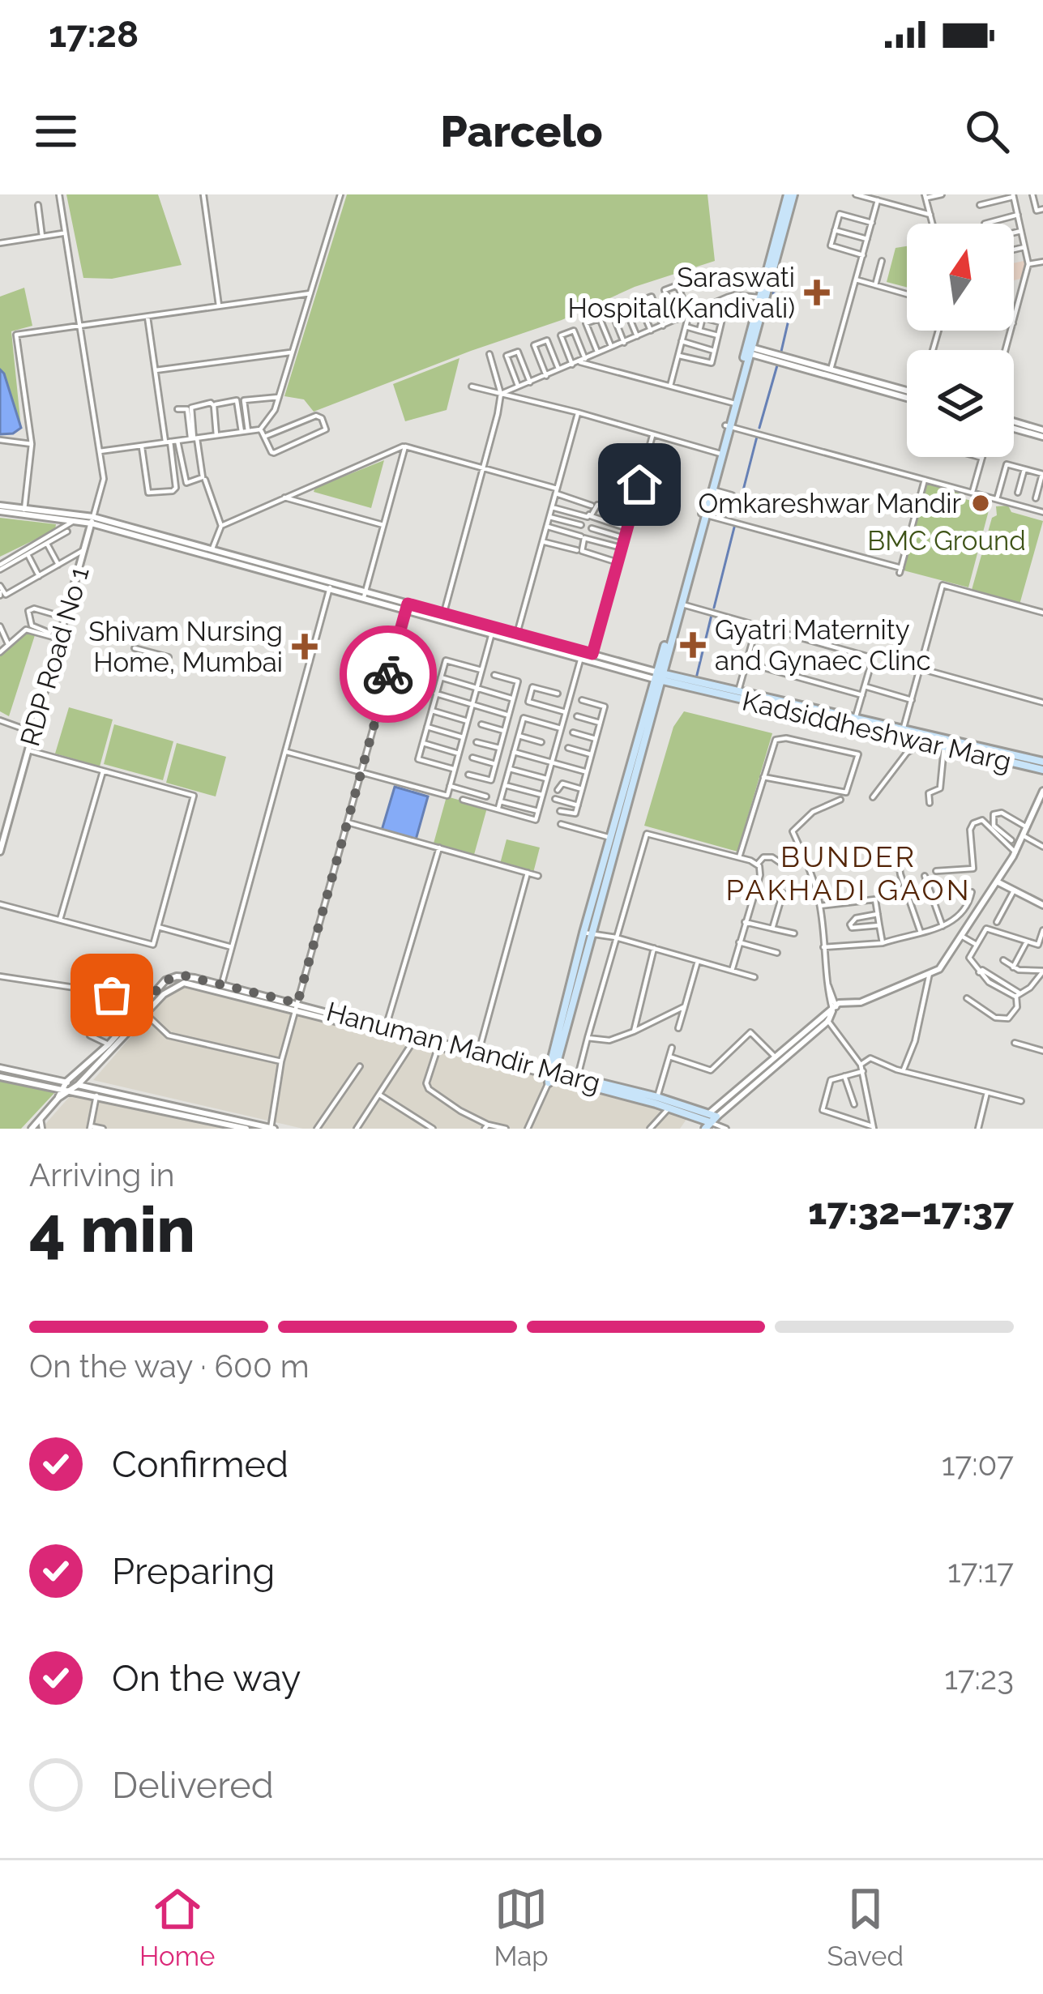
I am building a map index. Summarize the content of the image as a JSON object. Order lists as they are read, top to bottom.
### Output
{
  "streets": {
    "main road": ["Kadsiddheshwar Marg", "Hanuman Mandir Marg"],
    "street": ["RDP Road No 1"]
  },
  "crossings": [
    ["RDP Road No 1", "Kadsiddheshwar Marg"]
  ],
  "districts": ["BUNDER PAKHADI GAON"],
  "parks": ["BMC Ground"],
  "places": {
    "health": ["Saraswati Hospital(Kandivali)", "Gyatri Maternity and Gynaec Clinc", "Shivam Nursing Home, Mumbai"],
    "other": ["Omkareshwar Mandir"]
  },
  "north": "top",
  "page": {
    "status": "17:28",
    "header": "Parcelo",
    "heading": ["4 min", "Arriving in", "17:32–17:37"],
    "bar": "On the way · 600 m",
    "list": [
      ["Confirmed", "17:07"],
      ["Preparing", "17:17"],
      ["On the way", "17:23"],
      "Delivered"
    ],
    "tabs": ["Home", "Map", "Saved"]
  }
}
